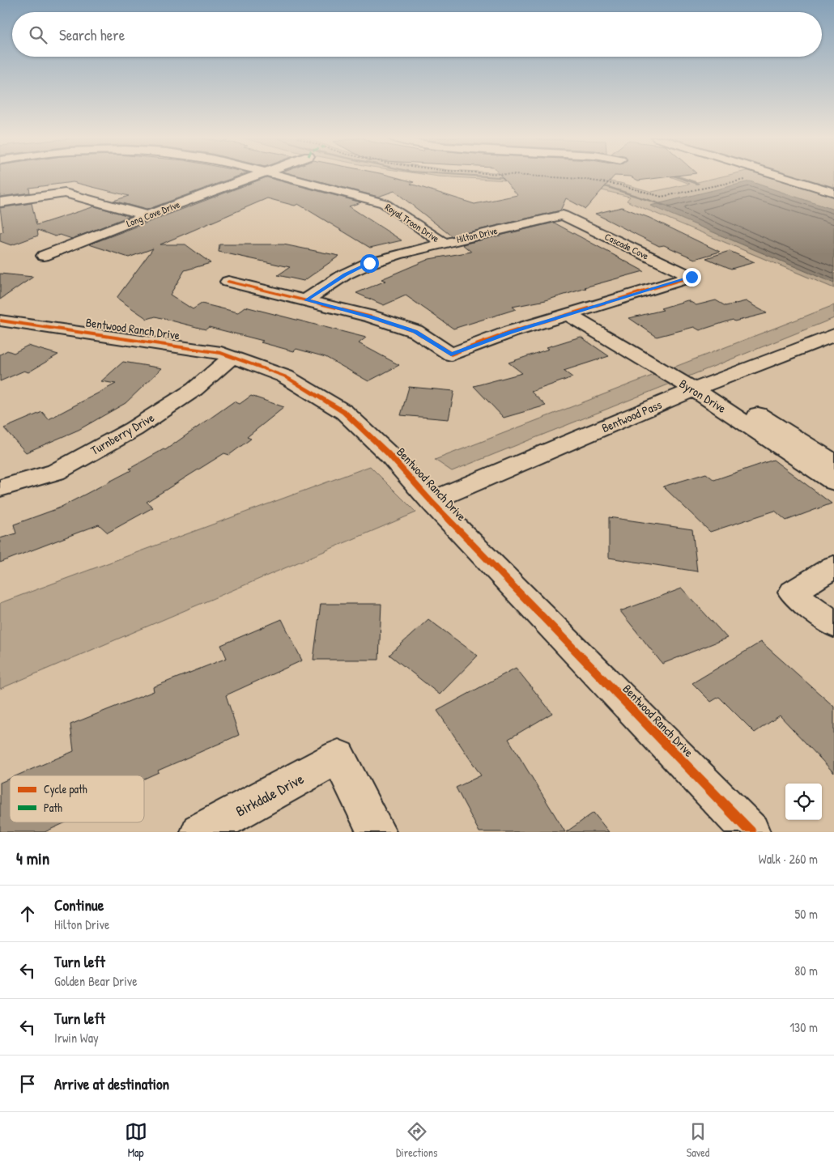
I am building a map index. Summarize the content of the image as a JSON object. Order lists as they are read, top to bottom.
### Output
{
  "streets": {
    "street": [
      "Long Cove Drive",
      "Royal Troon Drive",
      "Hilton Drive",
      "Cascade Cove",
      "Bentwood Ranch Drive",
      "Byron Drive",
      "Bentwood Pass",
      "Turnberry Drive",
      "Birkdale Drive"
    ]
  },
  "crossings": [
    ["Royal Troon Drive", "Hilton Drive"],
    ["Hilton Drive", "Cascade Cove"],
    ["Cascade Cove", "Byron Drive"],
    ["Bentwood Ranch Drive", "Bentwood Pass"],
    ["Bentwood Ranch Drive", "Turnberry Drive"],
    ["Byron Drive", "Bentwood Pass"]
  ],
  "legend": ["Cycle path", "Path"],
  "page": {
    "search": "Search here",
    "heading": ["4 min", "Walk · 260 m"],
    "list": [
      ["Continue", "Hilton Drive", "50 m"],
      ["Turn left", "Golden Bear Drive", "80 m"],
      ["Turn left", "Irwin Way", "130 m"],
      "Arrive at destination"
    ],
    "nav": ["Map", "Directions", "Saved"]
  }
}
